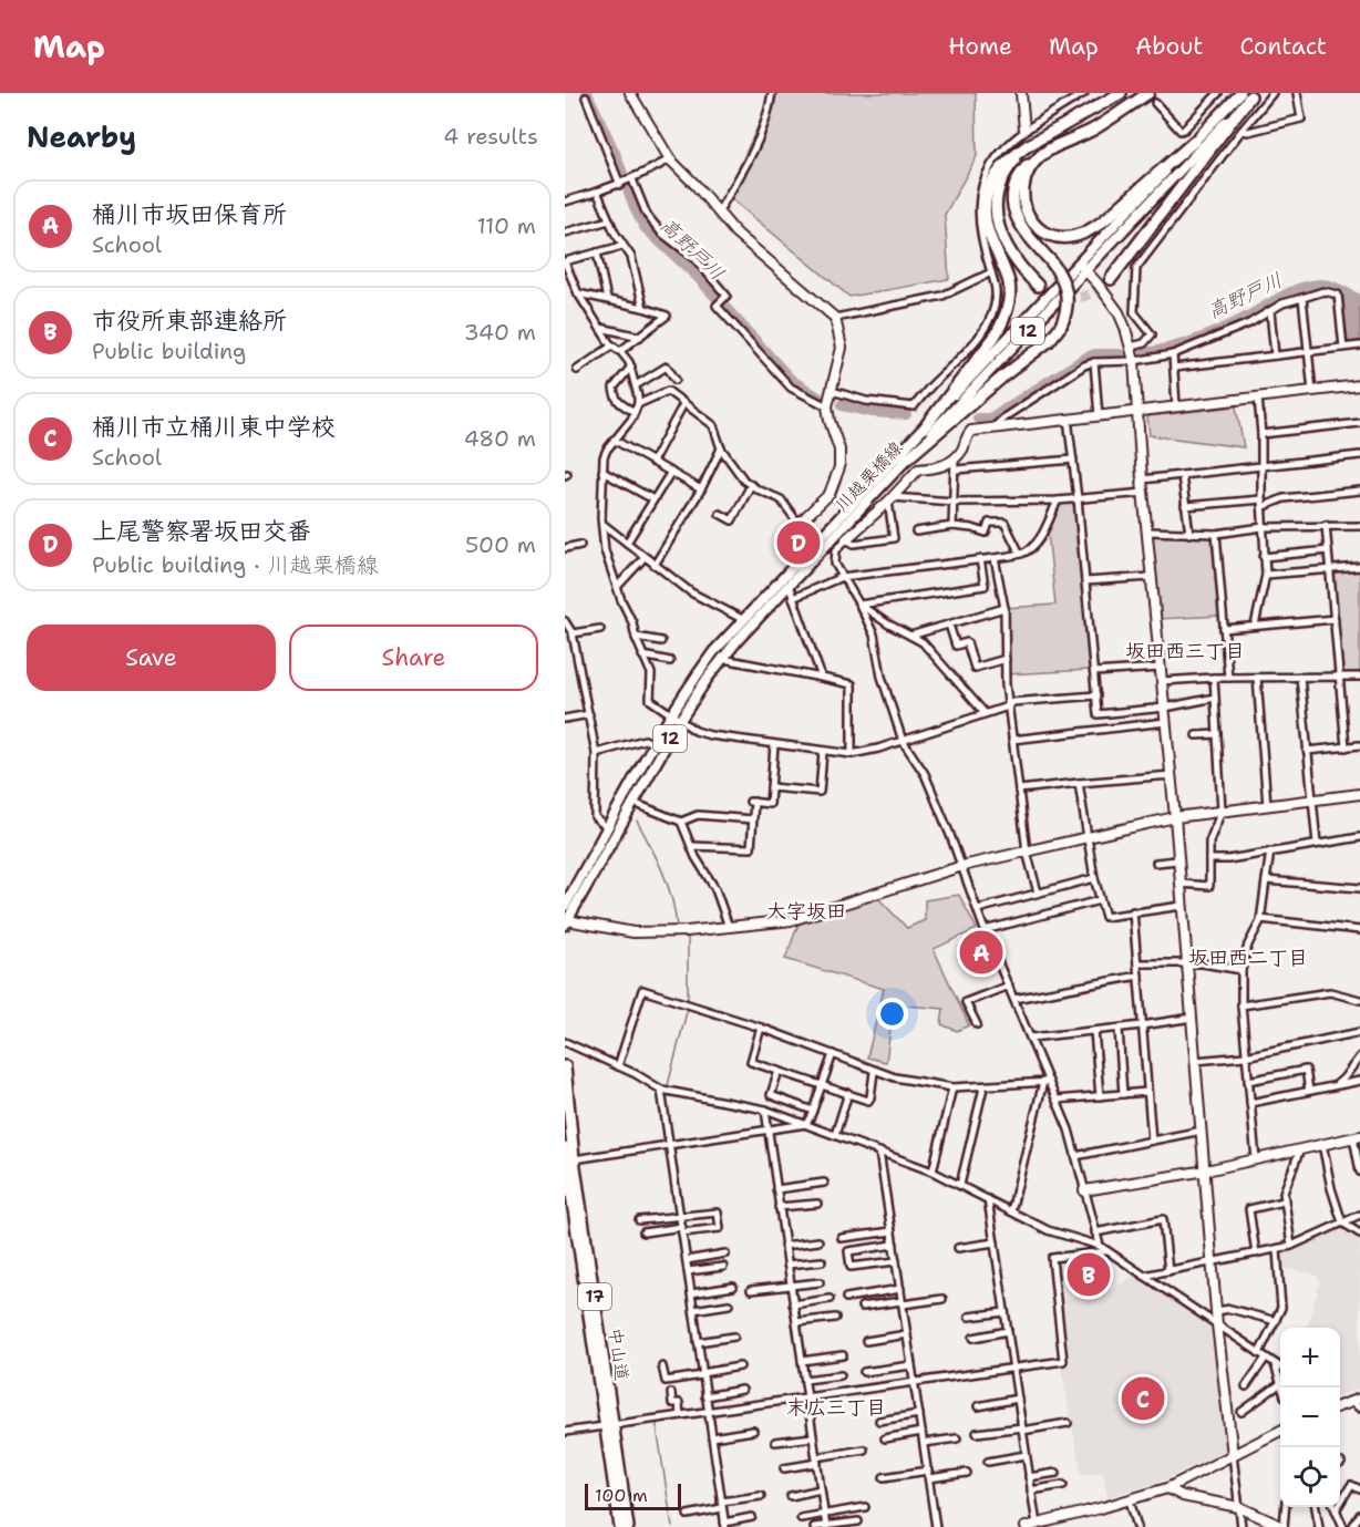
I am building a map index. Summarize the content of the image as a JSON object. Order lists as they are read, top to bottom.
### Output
{
  "streets": {
    "highway": ["17", "中山道"],
    "main road": ["12", "川越栗橋線"]
  },
  "districts": [
    "坂田西三丁目",
    "大字坂田",
    "坂田西二丁目",
    "末広三丁目"
  ],
  "water": ["高野戸川"],
  "scale_bar": "100 m",
  "page": {
    "header": "Map",
    "nav": [
      "Home",
      "Map",
      "About",
      "Contact"
    ],
    "heading": ["Nearby", "4 results"],
    "list": [
      {
        "mark": "A",
        "name": "桶川市坂田保育所",
        "note": "School",
        "value": "110 m"
      },
      {
        "mark": "B",
        "name": "市役所東部連絡所",
        "note": "Public building",
        "value": "340 m"
      },
      {
        "mark": "C",
        "name": "桶川市立桶川東中学校",
        "note": "School",
        "value": "480 m"
      },
      {
        "mark": "D",
        "name": "上尾警察署坂田交番",
        "note": "Public building · 川越栗橋線",
        "value": "500 m"
      }
    ],
    "pins": [
      "D",
      "A",
      "B",
      "C"
    ],
    "buttons": ["Save", "Share"],
    "map_buttons": ["+", "−"],
    "scale": "100 m"
  }
}
